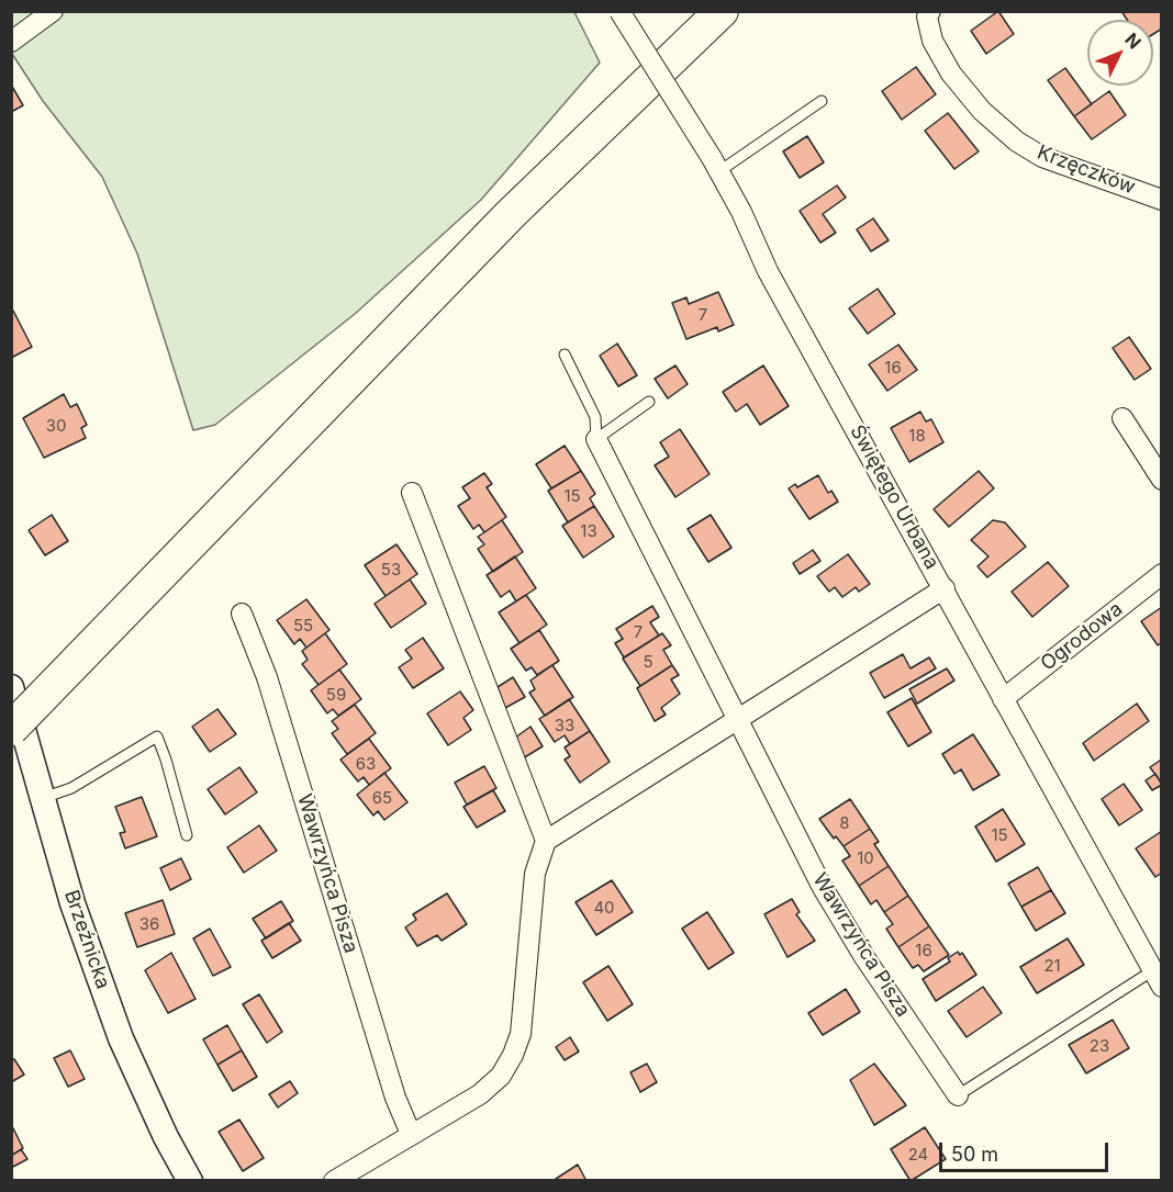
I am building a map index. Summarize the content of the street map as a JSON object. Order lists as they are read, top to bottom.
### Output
{
  "streets": {
    "street": [
      "Krzęczków",
      "Świętego Urbana",
      "Ogrodowa",
      "Wawrzyńca Pisza",
      "Brzeźnicka"
    ]
  },
  "crossings": [
    ["Świętego Urbana", "Ogrodowa"]
  ],
  "house_numbers": [
    "7",
    "16",
    "30",
    "18",
    "15",
    "13",
    "53",
    "55",
    "7",
    "5",
    "59",
    "33",
    "63",
    "65",
    "8",
    "15",
    "10",
    "40",
    "36",
    "16",
    "21",
    "23",
    "24"
  ],
  "scale_bar": "50 m",
  "north": "top right"
}
